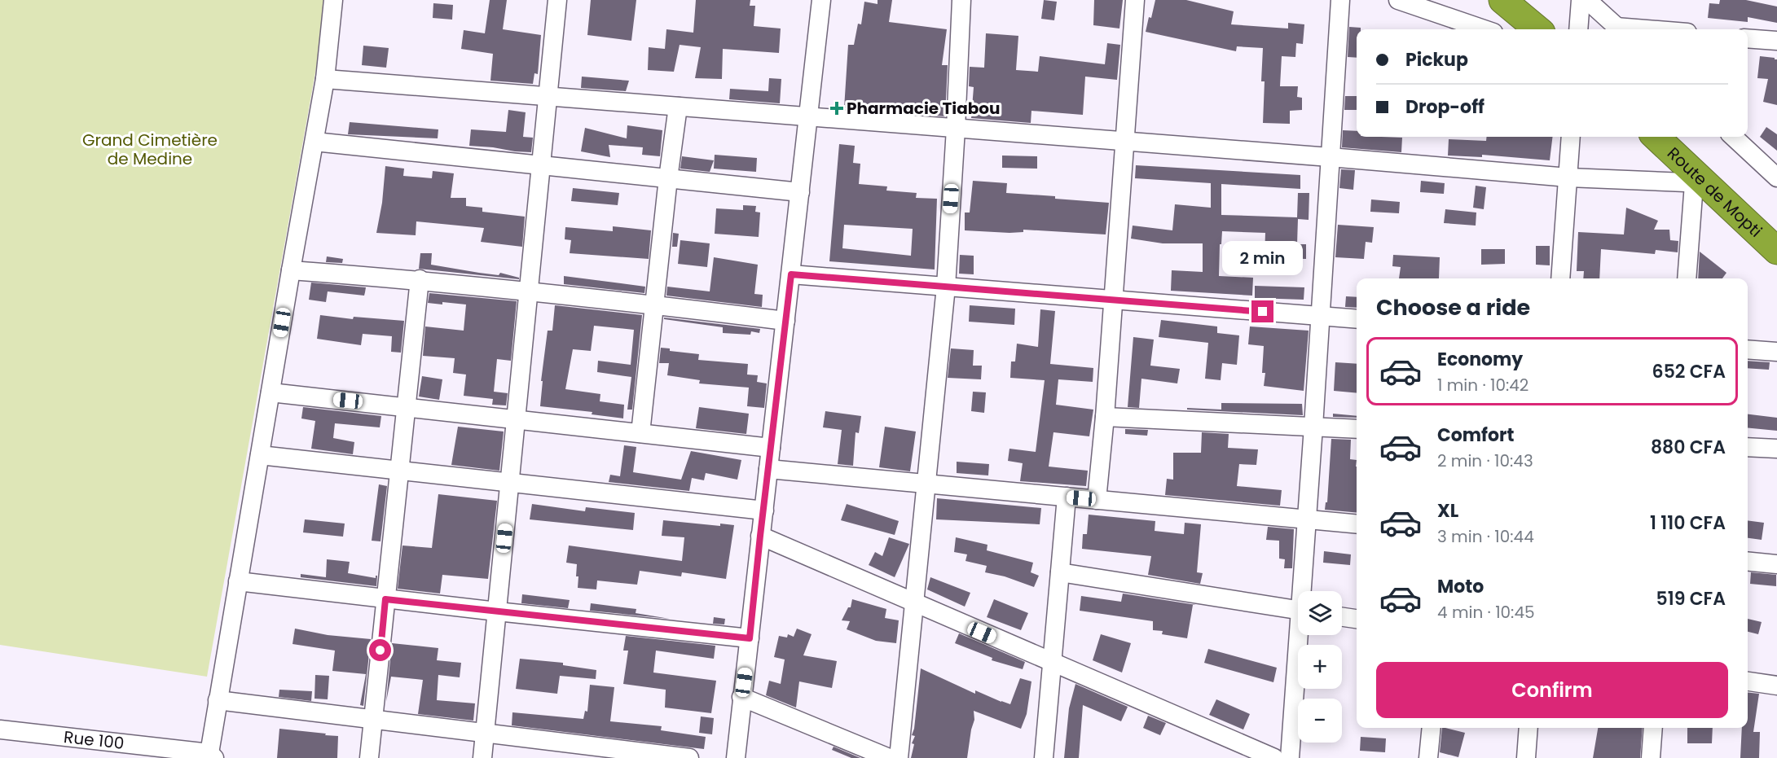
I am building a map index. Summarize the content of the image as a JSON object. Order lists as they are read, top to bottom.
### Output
{
  "streets": {
    "highway": ["Route de Mopti"],
    "street": ["Rue 100"]
  },
  "parks": ["Grand Cimetière de Medine"],
  "places": {
    "health": ["Pharmacie Tiabou"]
  },
  "page": {
    "banner": ["Pickup", "Drop-off"],
    "bubble": "2 min",
    "heading": "Choose a ride",
    "list": [
      {
        "name": "Economy",
        "note": "1 min · 10:42",
        "value": "652 CFA"
      },
      {
        "name": "Comfort",
        "note": "2 min · 10:43",
        "value": "880 CFA"
      },
      {
        "name": "XL",
        "note": "3 min · 10:44",
        "value": "1 110 CFA"
      },
      {
        "name": "Moto",
        "note": "4 min · 10:45",
        "value": "519 CFA"
      }
    ],
    "map_buttons": ["+", "−"],
    "buttons": "Confirm"
  }
}
